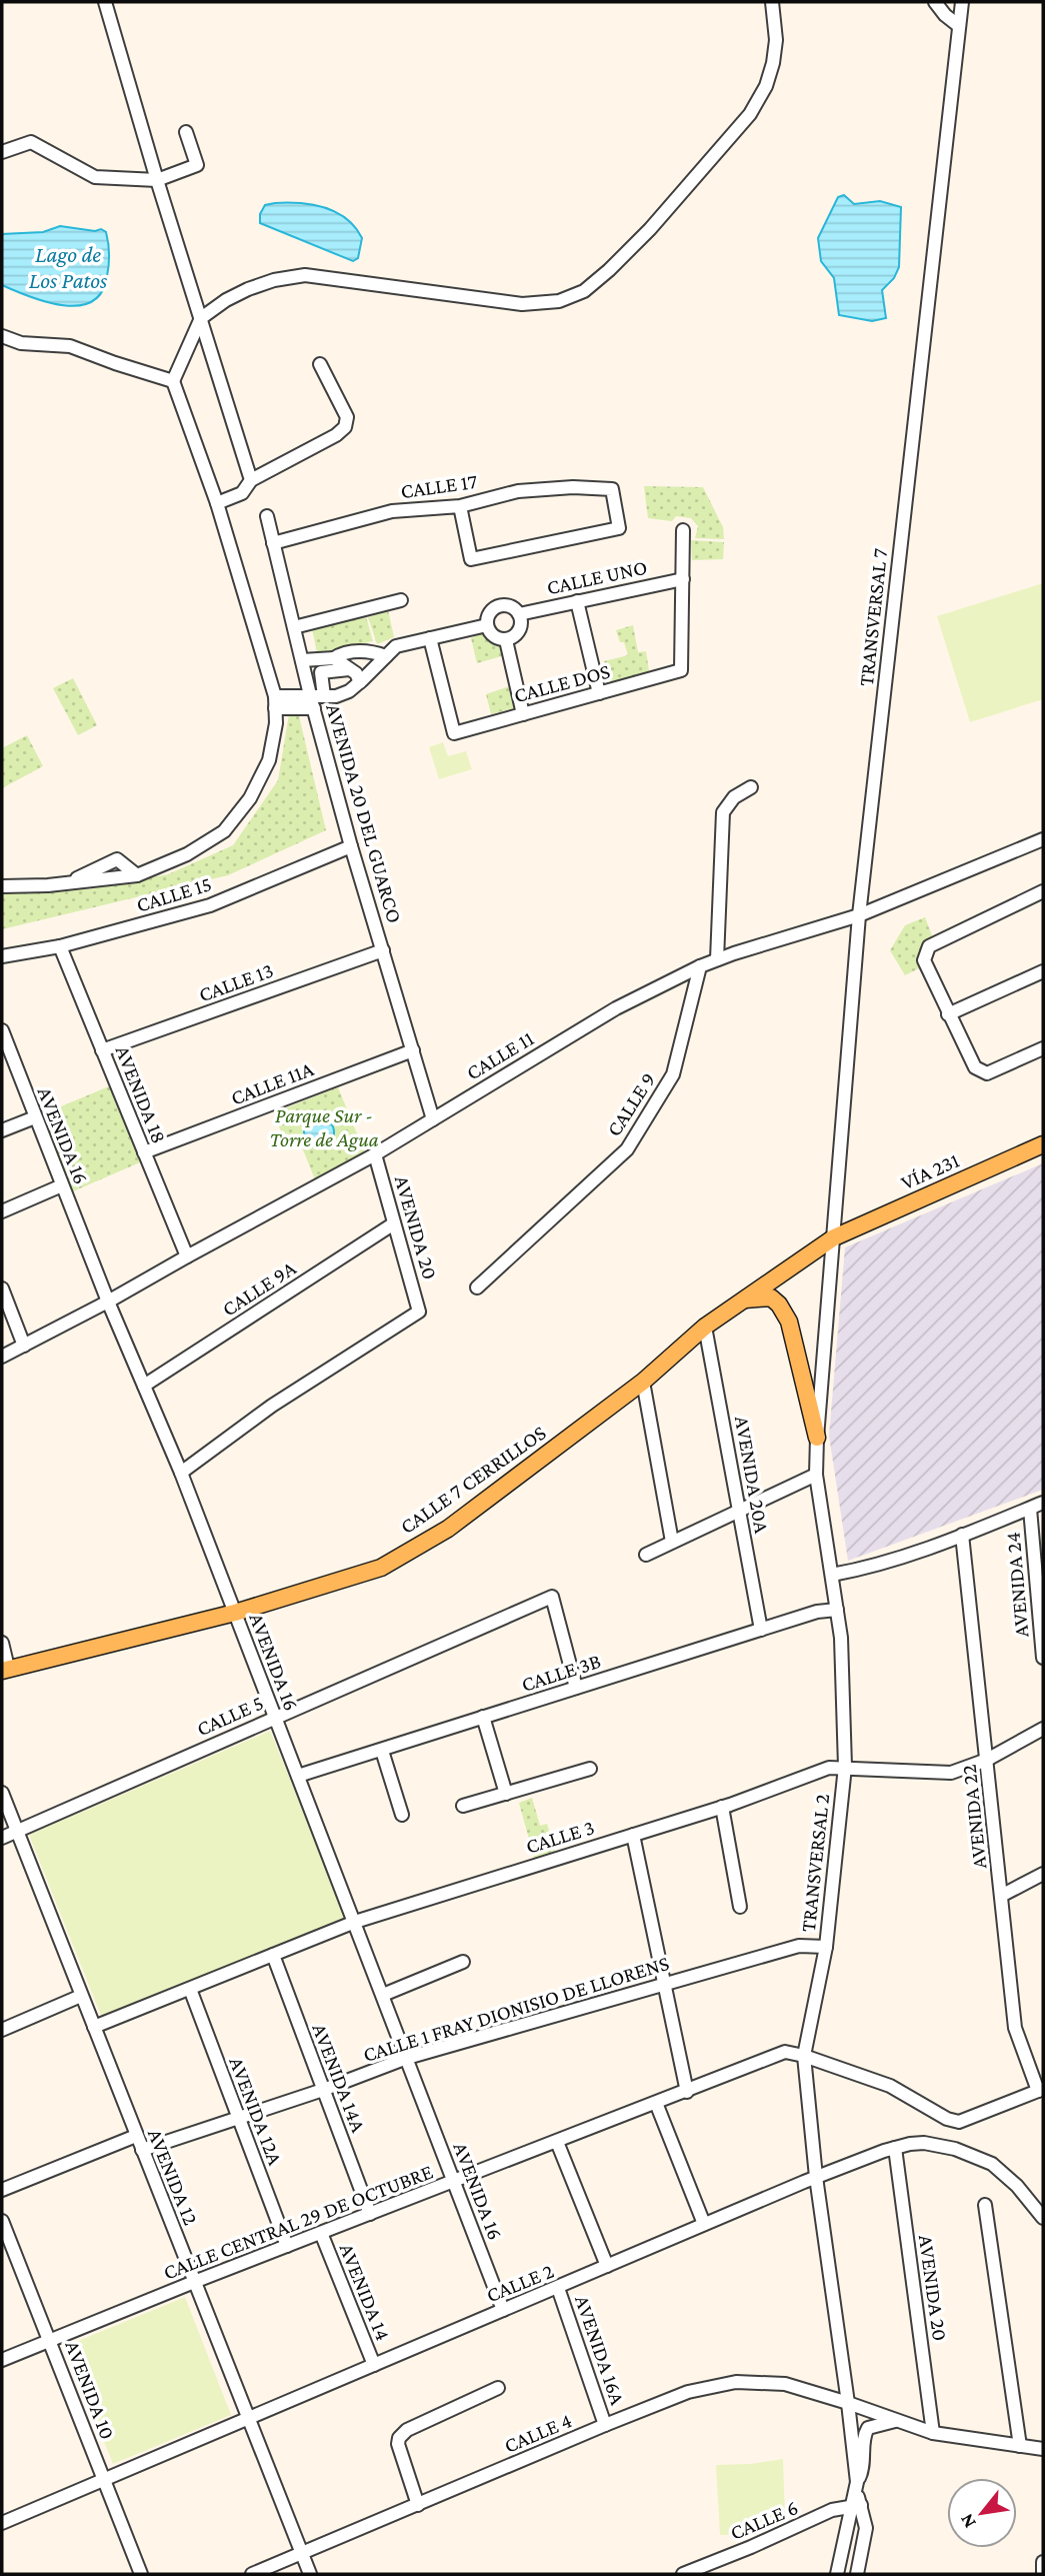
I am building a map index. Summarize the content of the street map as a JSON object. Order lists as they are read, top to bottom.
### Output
{
  "streets": {
    "main road": ["VÍA 231", "CALLE 7 CERRILLOS"],
    "street": [
      "CALLE 17",
      "CALLE UNO",
      "TRANSVERSAL 7",
      "CALLE DOS",
      "AVENIDA 20 DEL GUARCO",
      "CALLE 15",
      "CALLE 13",
      "CALLE 11",
      "CALLE 11A",
      "AVENIDA 18",
      "CALLE 9",
      "AVENIDA 16",
      "AVENIDA 20",
      "CALLE 9A",
      "AVENIDA 20A",
      "AVENIDA 24",
      "CALLE 3B",
      "CALLE 5",
      "AVENIDA 22",
      "CALLE 3",
      "TRANSVERSAL 2",
      "CALLE 1 FRAY DIONISIO DE LLORENS",
      "AVENIDA 14A",
      "AVENIDA 12A",
      "AVENIDA 12",
      "CALLE CENTRAL 29 DE OCTUBRE",
      "CALLE 2",
      "AVENIDA 14",
      "AVENIDA 16A",
      "AVENIDA 10",
      "CALLE 4",
      "CALLE 6"
    ]
  },
  "crossings": [
    ["CALLE 17", "AVENIDA 20 DEL GUARCO"],
    ["CALLE UNO", "CALLE DOS"],
    ["TRANSVERSAL 7", "CALLE 11"],
    ["TRANSVERSAL 7", "VÍA 231"],
    ["TRANSVERSAL 7", "CALLE 7 CERRILLOS"],
    ["TRANSVERSAL 7", "TRANSVERSAL 2"],
    ["AVENIDA 20 DEL GUARCO", "CALLE 15"],
    ["AVENIDA 20 DEL GUARCO", "CALLE 13"],
    ["AVENIDA 20 DEL GUARCO", "CALLE 11"],
    ["AVENIDA 20 DEL GUARCO", "CALLE 11A"],
    ["CALLE 15", "AVENIDA 18"],
    ["CALLE 13", "AVENIDA 18"],
    ["CALLE 11", "AVENIDA 18"],
    ["CALLE 11", "CALLE 9"],
    ["CALLE 11", "AVENIDA 16"],
    ["CALLE 11", "AVENIDA 20"],
    ["CALLE 11A", "AVENIDA 18"],
    ["AVENIDA 16", "AVENIDA 20"],
    ["AVENIDA 16", "CALLE 9A"],
    ["AVENIDA 16", "CALLE 7 CERRILLOS"],
    ["AVENIDA 16", "CALLE 3B"],
    ["AVENIDA 16", "CALLE 5"],
    ["AVENIDA 16", "CALLE 3"],
    ["AVENIDA 16", "CALLE 1 FRAY DIONISIO DE LLORENS"],
    ["AVENIDA 16", "CALLE CENTRAL 29 DE OCTUBRE"],
    ["AVENIDA 16", "CALLE 2"],
    ["VÍA 231", "CALLE 7 CERRILLOS"],
    ["VÍA 231", "TRANSVERSAL 2"],
    ["AVENIDA 20", "CALLE 9A"],
    ["AVENIDA 20", "CALLE 2"],
    ["AVENIDA 20", "CALLE 4"],
    ["AVENIDA 20A", "CALLE 7 CERRILLOS"],
    ["AVENIDA 20A", "CALLE 3B"],
    ["CALLE 7 CERRILLOS", "TRANSVERSAL 2"],
    ["CALLE 3B", "CALLE 5"],
    ["CALLE 3B", "TRANSVERSAL 2"],
    ["CALLE 5", "AVENIDA 12"],
    ["AVENIDA 22", "CALLE 3"],
    ["CALLE 3", "TRANSVERSAL 2"],
    ["CALLE 3", "AVENIDA 14A"],
    ["CALLE 3", "AVENIDA 12A"],
    ["CALLE 3", "AVENIDA 12"],
    ["TRANSVERSAL 2", "CALLE 1 FRAY DIONISIO DE LLORENS"],
    ["TRANSVERSAL 2", "CALLE CENTRAL 29 DE OCTUBRE"],
    ["TRANSVERSAL 2", "CALLE 2"],
    ["TRANSVERSAL 2", "CALLE 4"],
    ["CALLE 1 FRAY DIONISIO DE LLORENS", "AVENIDA 14A"],
    ["CALLE 1 FRAY DIONISIO DE LLORENS", "AVENIDA 12A"],
    ["CALLE 1 FRAY DIONISIO DE LLORENS", "AVENIDA 12"],
    ["AVENIDA 14A", "CALLE CENTRAL 29 DE OCTUBRE"],
    ["AVENIDA 12A", "CALLE CENTRAL 29 DE OCTUBRE"],
    ["AVENIDA 12", "CALLE CENTRAL 29 DE OCTUBRE"],
    ["AVENIDA 12", "CALLE 2"],
    ["AVENIDA 12", "CALLE 4"],
    ["CALLE CENTRAL 29 DE OCTUBRE", "AVENIDA 14"],
    ["CALLE CENTRAL 29 DE OCTUBRE", "AVENIDA 10"],
    ["CALLE 2", "AVENIDA 14"],
    ["CALLE 2", "AVENIDA 16A"],
    ["CALLE 2", "AVENIDA 10"],
    ["AVENIDA 16A", "CALLE 4"]
  ],
  "water": ["Lago de Los Patos"],
  "parks": ["Parque Sur - Torre de Agua"],
  "north": "bottom left"
}
